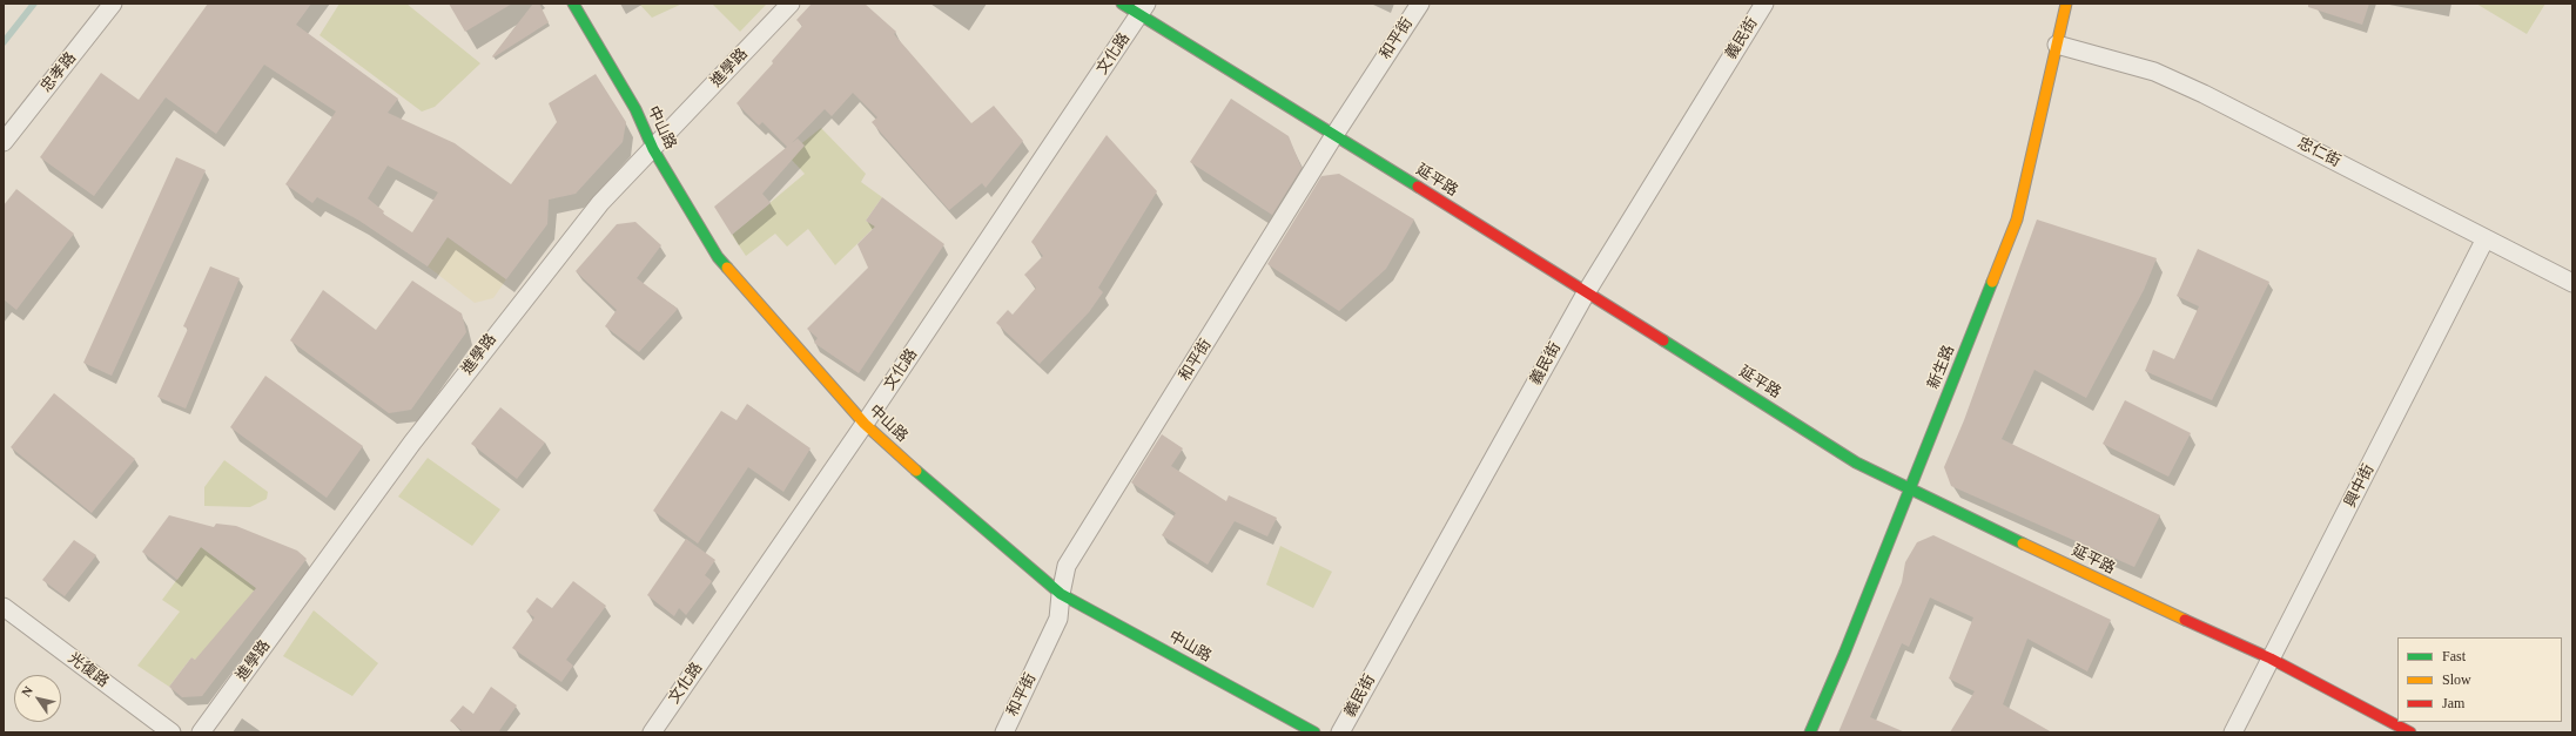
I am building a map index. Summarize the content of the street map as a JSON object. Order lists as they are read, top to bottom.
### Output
{
  "streets": {
    "street": [
      "和平街",
      "義民街",
      "文化路",
      "進學路",
      "忠孝路",
      "中山路",
      "忠仁街",
      "延平路",
      "新生路",
      "興中街",
      "光復路"
    ]
  },
  "crossings": [
    ["和平街", "中山路"],
    ["和平街", "延平路"],
    ["義民街", "延平路"],
    ["文化路", "中山路"],
    ["文化路", "延平路"],
    ["進學路", "中山路"],
    ["忠仁街", "新生路"],
    ["忠仁街", "興中街"],
    ["延平路", "新生路"],
    ["延平路", "興中街"]
  ],
  "legend": ["Fast", "Slow", "Jam"],
  "north": "top left"
}
